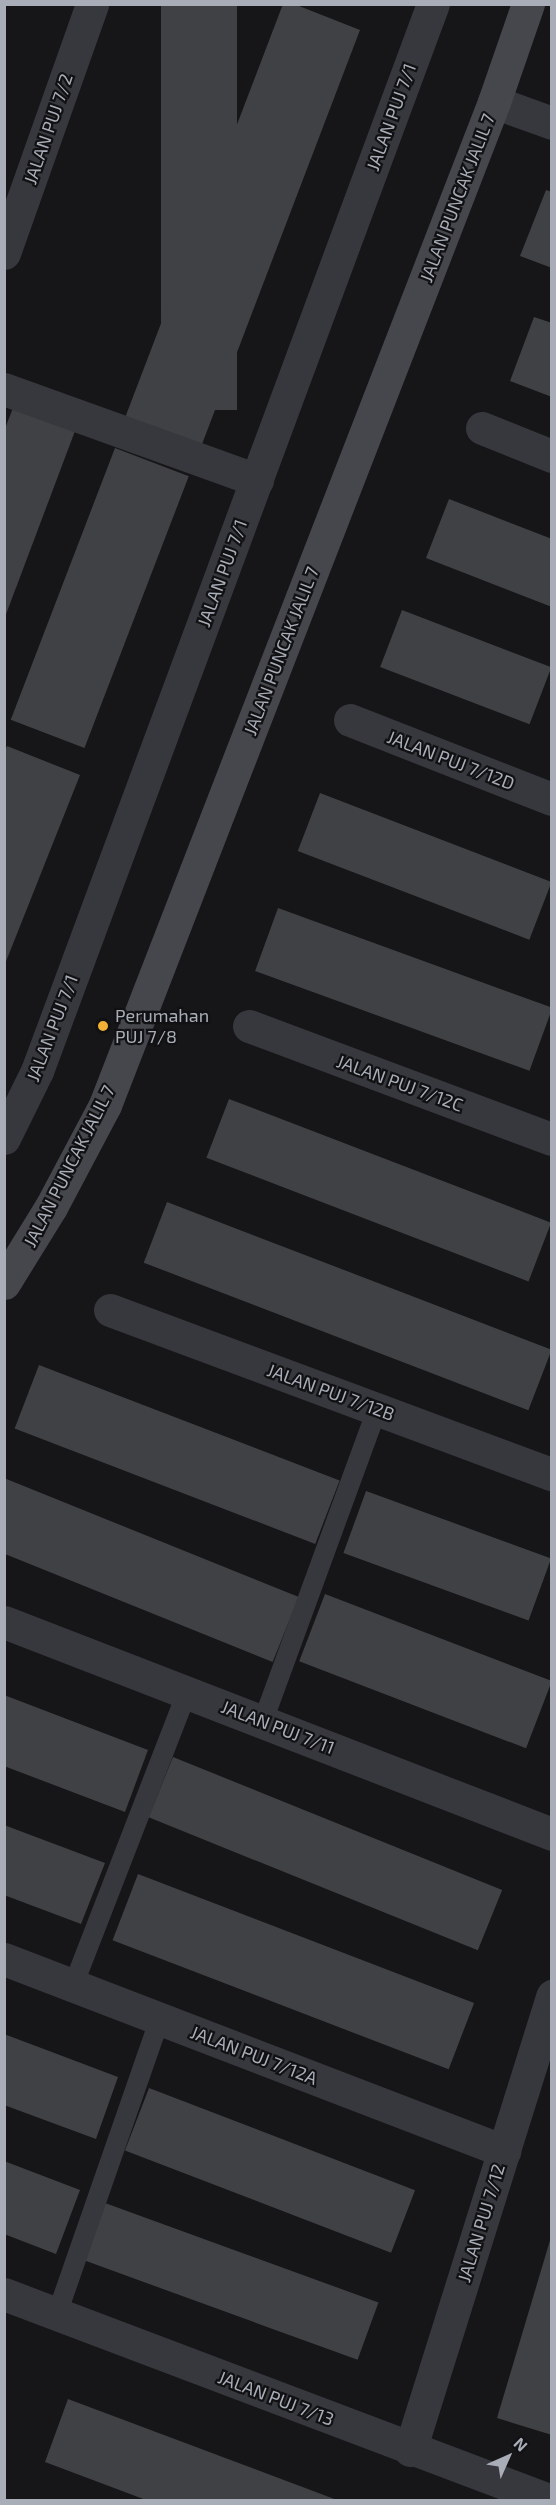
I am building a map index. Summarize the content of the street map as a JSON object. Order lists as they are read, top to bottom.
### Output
{
  "streets": {
    "street": [
      "JALAN PUJ 7/1",
      "JALAN PUJ 7/2",
      "JALAN PUNCAK JALIL 7",
      "JALAN PUJ 7/12D",
      "JALAN PUJ 7/12C",
      "JALAN PUJ 7/12B",
      "JALAN PUJ 7/11",
      "JALAN PUJ 7/12A",
      "JALAN PUJ 7/12",
      "JALAN PUJ 7/13"
    ]
  },
  "crossings": [
    ["JALAN PUJ 7/12A", "JALAN PUJ 7/12"],
    ["JALAN PUJ 7/12", "JALAN PUJ 7/13"]
  ],
  "places": ["Perumahan PUJ 7/8"],
  "north": "top right"
}
